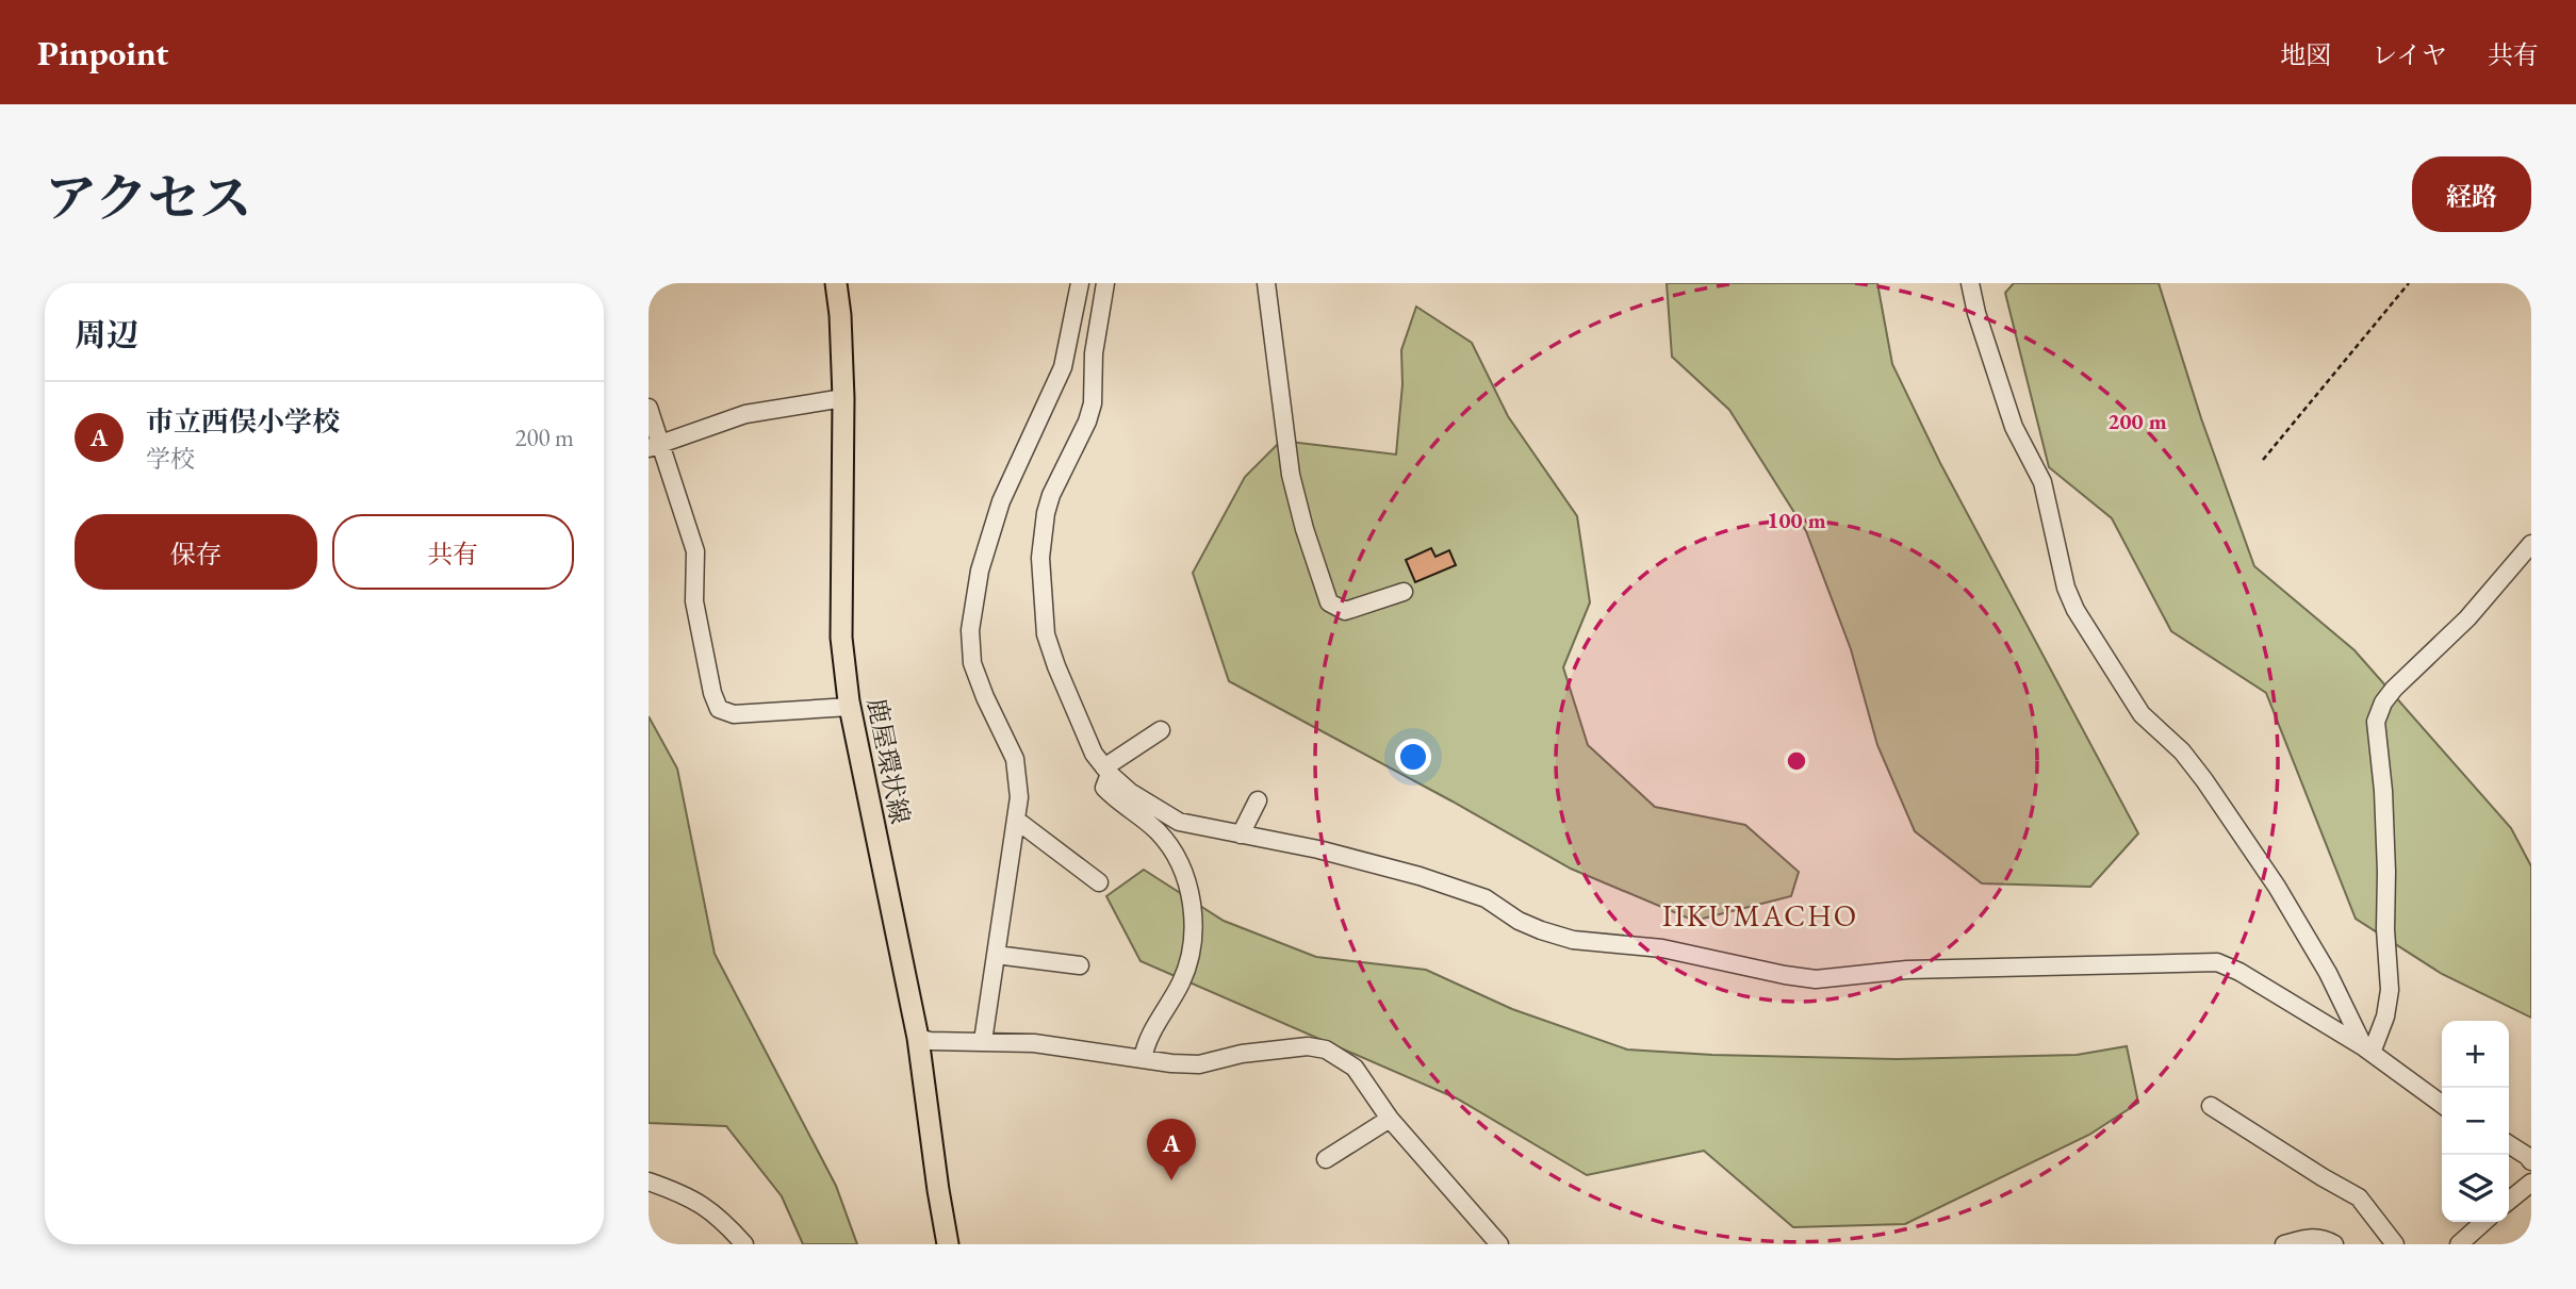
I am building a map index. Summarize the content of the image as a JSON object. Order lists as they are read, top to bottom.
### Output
{
  "streets": {
    "main road": ["鹿屋環状線"]
  },
  "districts": ["IIKUMACHO"],
  "page": {
    "header": "Pinpoint",
    "nav": ["地図", "レイヤ", "共有"],
    "title": "アクセス",
    "buttons": [
      "経路",
      ["保存", "共有"]
    ],
    "heading": "周辺",
    "list": [
      {
        "mark": "A",
        "name": "市立西俣小学校",
        "note": "学校",
        "value": "200 m"
      }
    ],
    "map_buttons": ["+", "−"],
    "pins": "A"
  },
  "rings": ["200 m", "100 m"]
}
